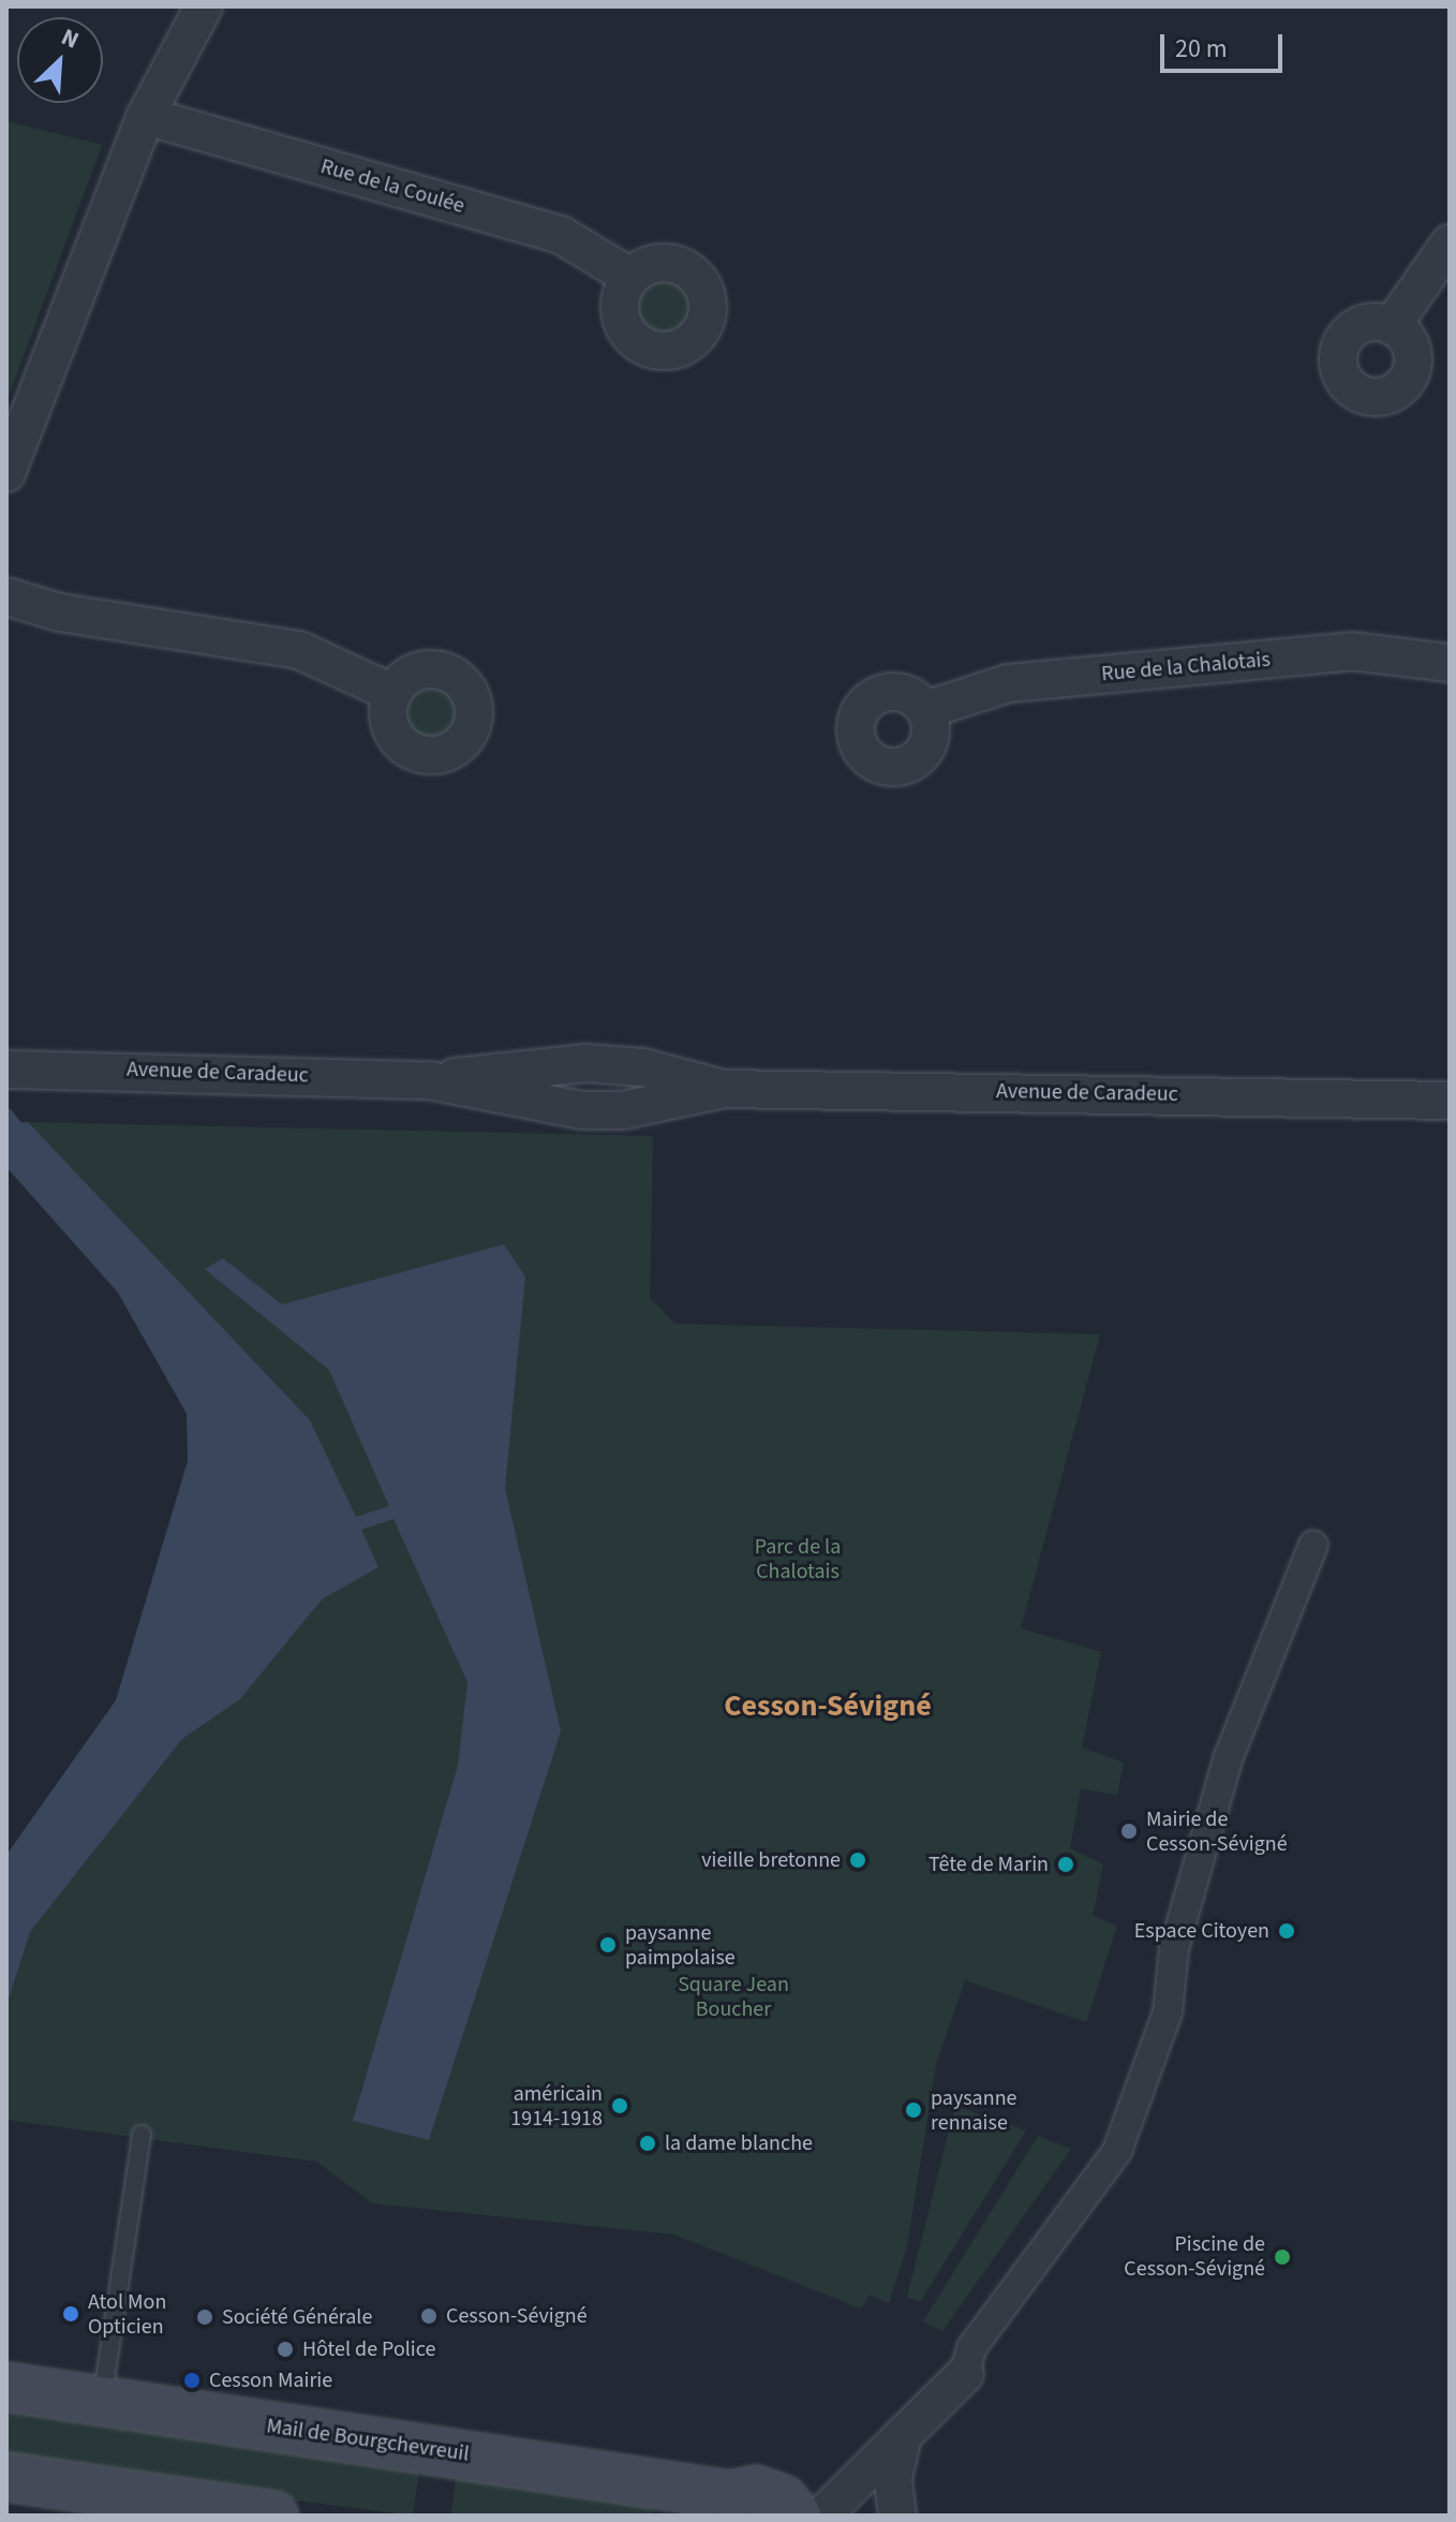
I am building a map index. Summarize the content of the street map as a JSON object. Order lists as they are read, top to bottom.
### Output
{
  "streets": {
    "main road": ["Mail de Bourgchevreuil"],
    "street": ["Rue de la Coulée", "Rue de la Chalotais", "Avenue de Caradeuc"]
  },
  "districts": ["Cesson-Sévigné"],
  "parks": ["Parc de la Chalotais", "Square Jean Boucher"],
  "places": [
    "Mairie de Cesson-Sévigné",
    "vieille bretonne",
    "Tête de Marin",
    "Espace Citoyen",
    "paysanne paimpolaise",
    "américain 1914-1918",
    "paysanne rennaise",
    "la dame blanche",
    "Piscine de Cesson-Sévigné",
    "Atol Mon Opticien",
    "Cesson-Sévigné",
    "Société Générale",
    "Hôtel de Police",
    "Cesson Mairie"
  ],
  "scale_bar": "20 m",
  "north": "top right"
}
